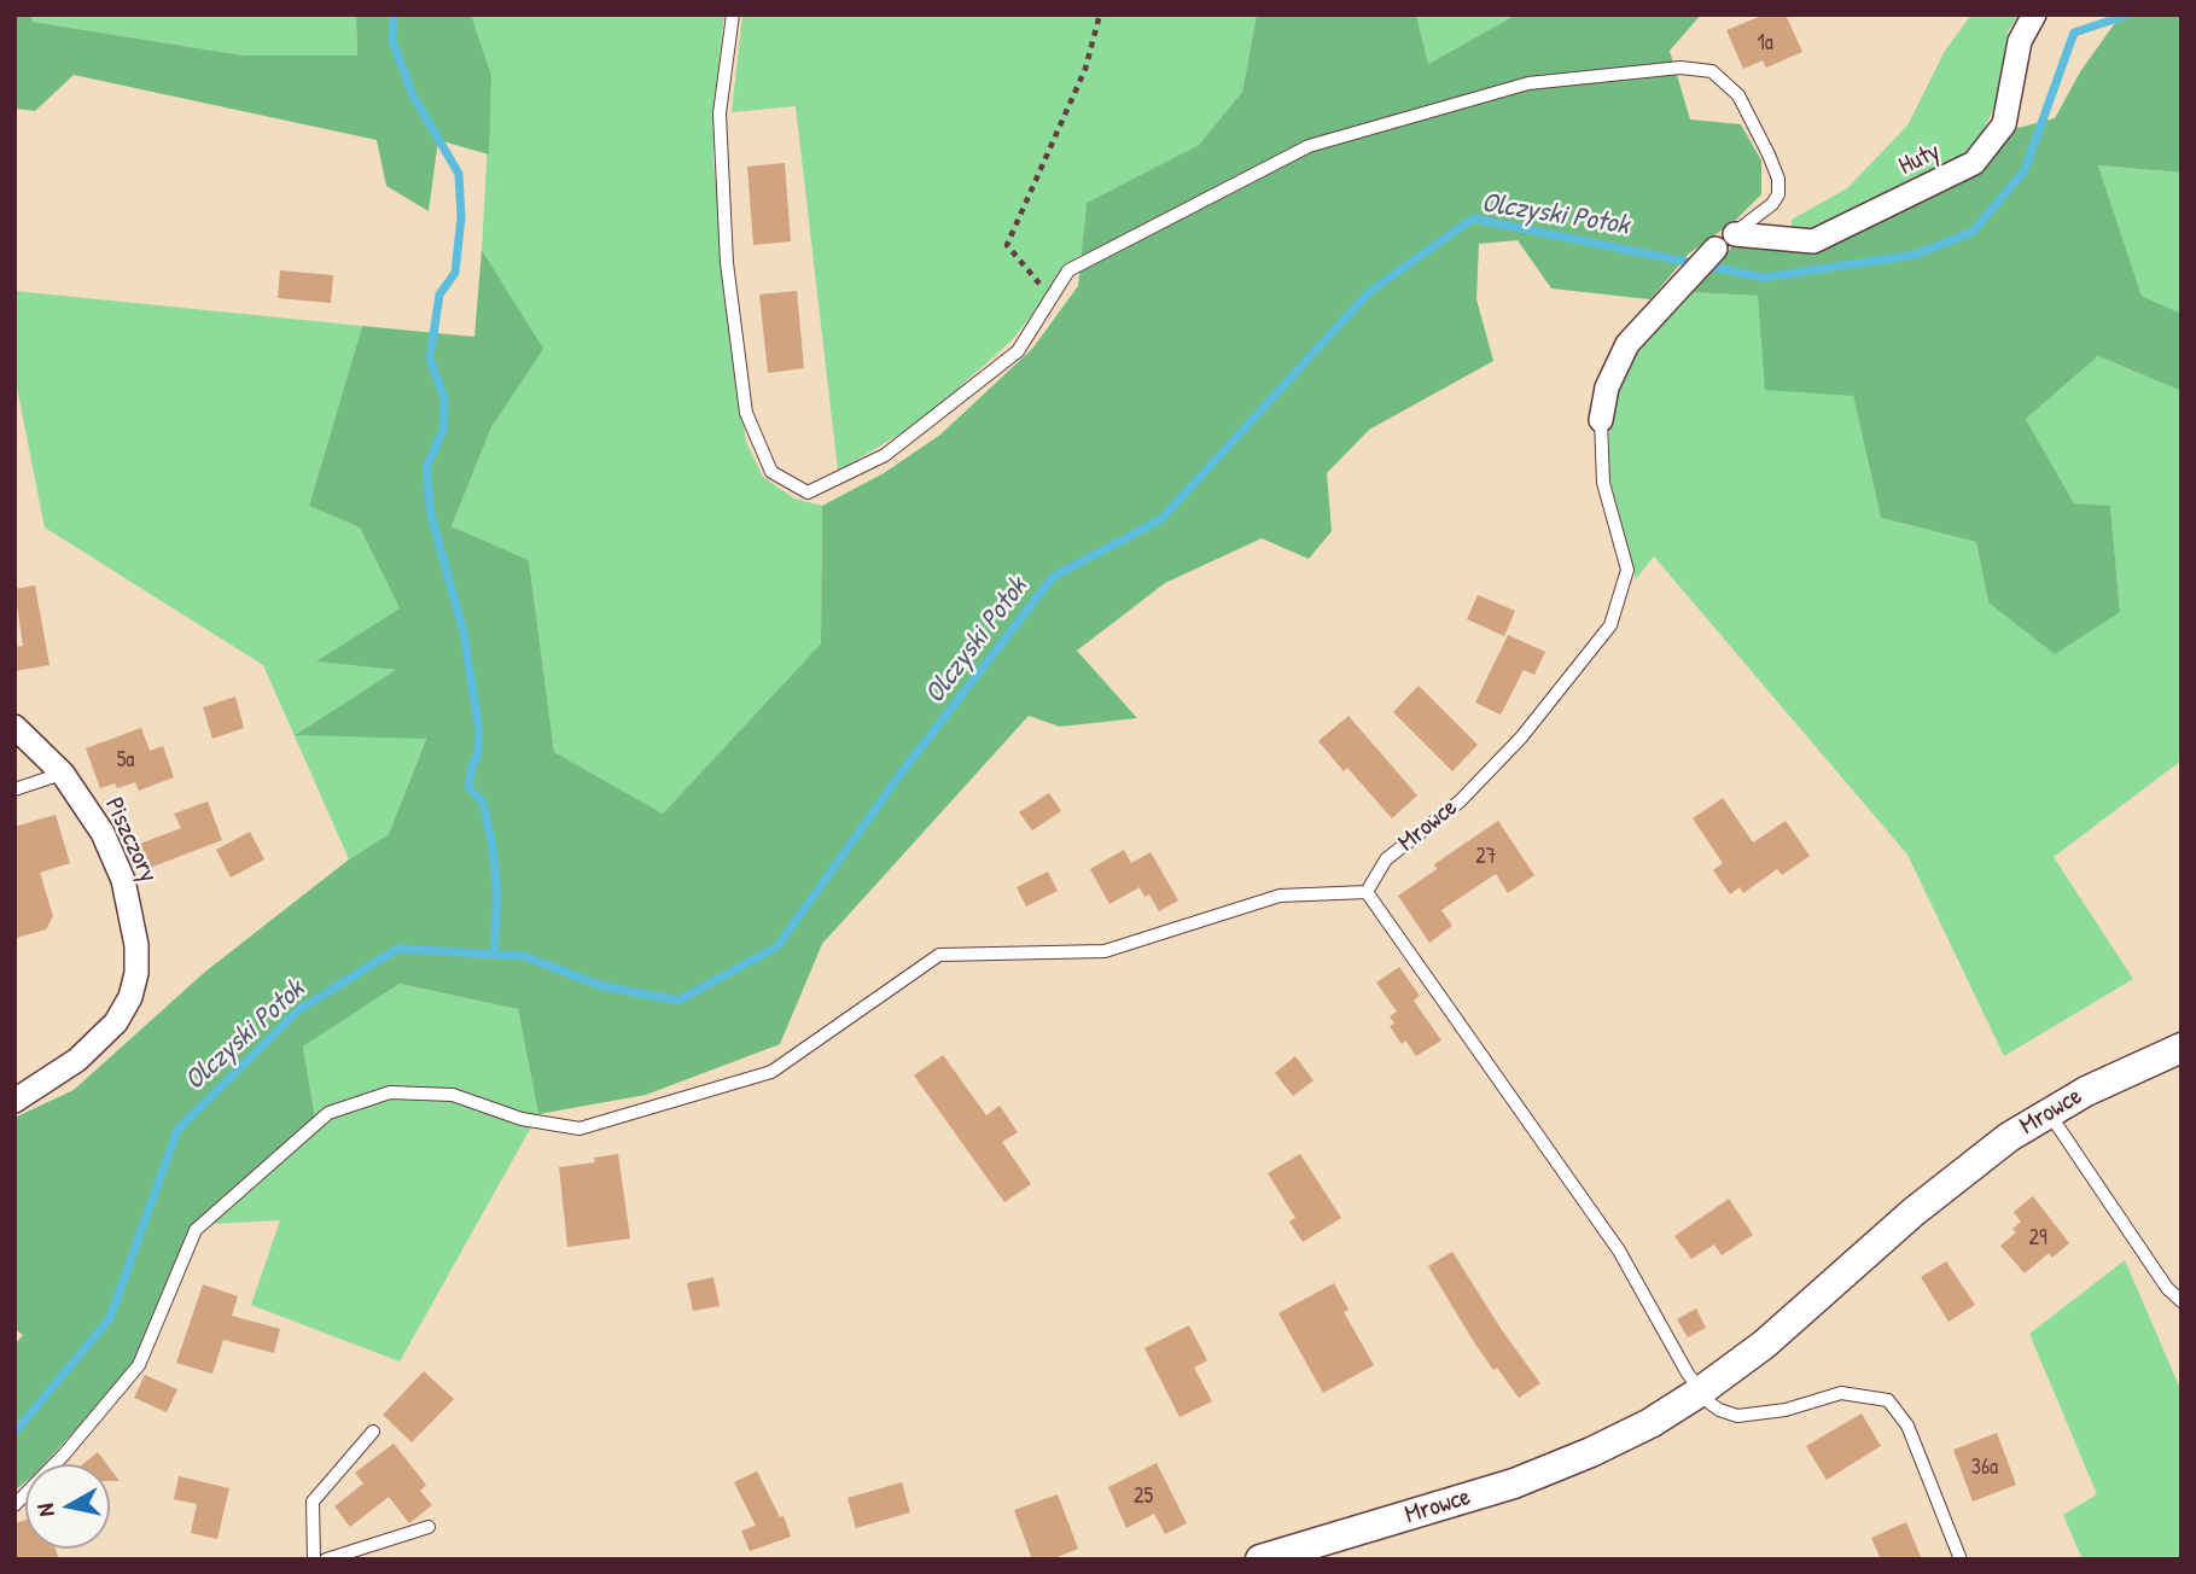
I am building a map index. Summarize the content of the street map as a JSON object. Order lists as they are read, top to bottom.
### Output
{
  "streets": {
    "street": ["Huty", "Mrowce", "Piszczory"]
  },
  "crossings": [
    ["Huty", "Mrowce"]
  ],
  "water": ["Olczyski Potok"],
  "house_numbers": [
    "1a",
    "5a",
    "27",
    "29",
    "36a",
    "25"
  ],
  "north": "left"
}
